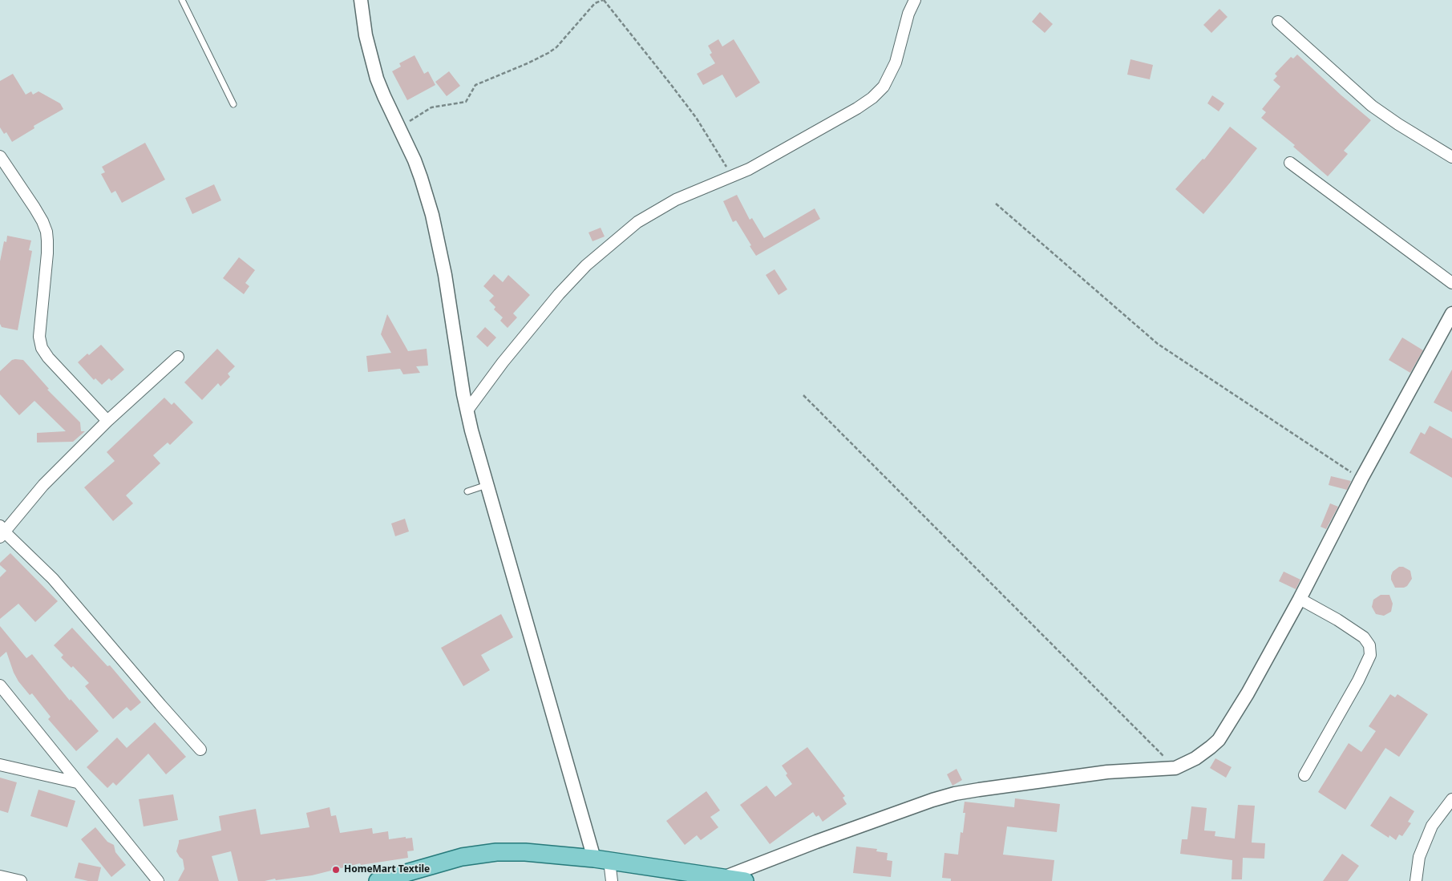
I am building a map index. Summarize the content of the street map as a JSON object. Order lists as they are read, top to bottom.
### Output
{
  "places": ["HomeMart Textile"]
}
